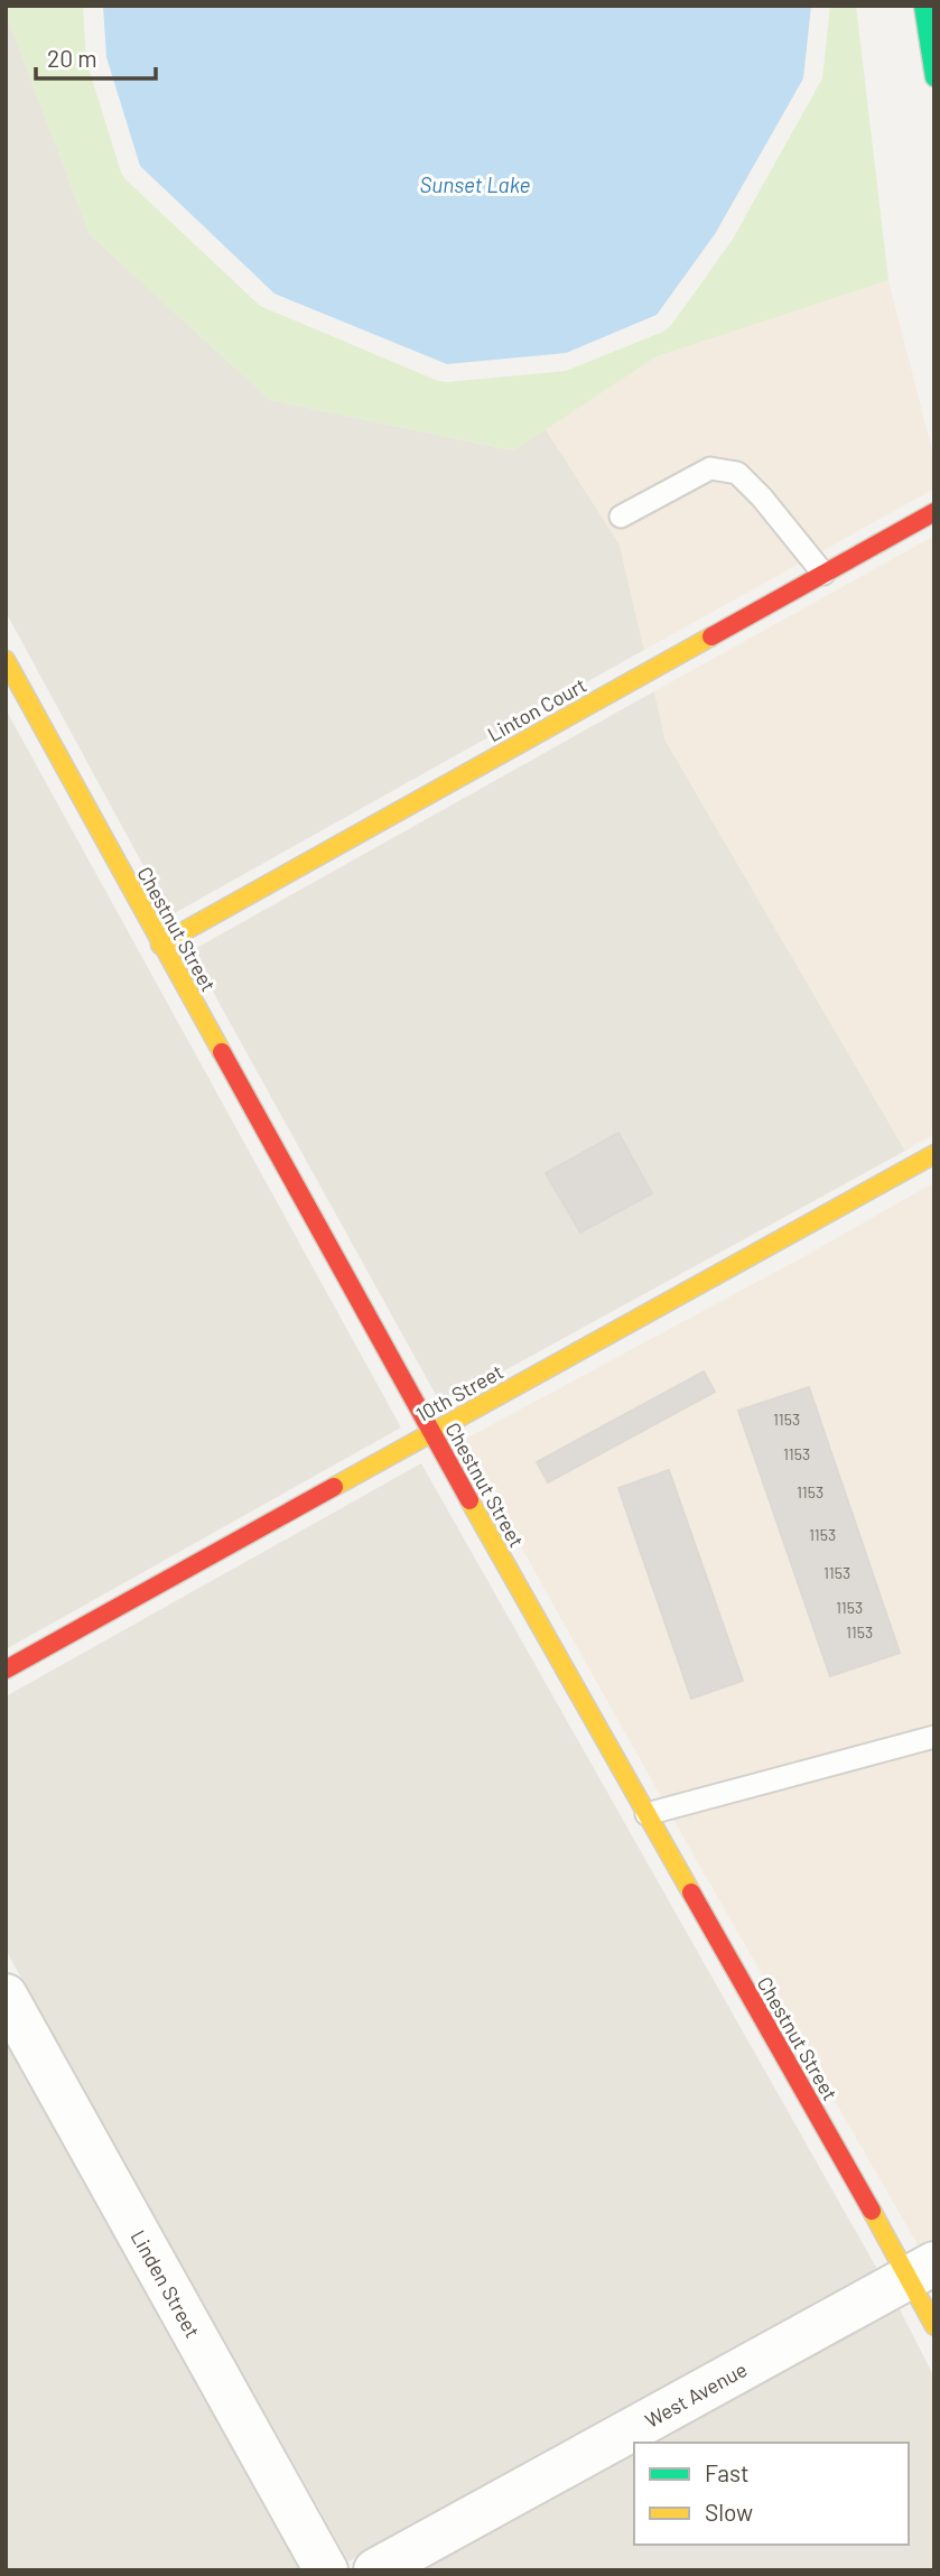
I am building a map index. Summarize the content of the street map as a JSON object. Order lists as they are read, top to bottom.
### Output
{
  "streets": {
    "main road": ["Linton Court", "Chestnut Street", "10th Street"],
    "street": ["Linden Street", "West Avenue"]
  },
  "crossings": [
    ["Linton Court", "Chestnut Street"],
    ["Chestnut Street", "10th Street"],
    ["Chestnut Street", "West Avenue"]
  ],
  "water": ["Sunset Lake"],
  "house_numbers": [
    "1153",
    "1153",
    "1153",
    "1153",
    "1153",
    "1153",
    "1153"
  ],
  "legend": ["Fast", "Slow"],
  "scale_bar": "20 m"
}
